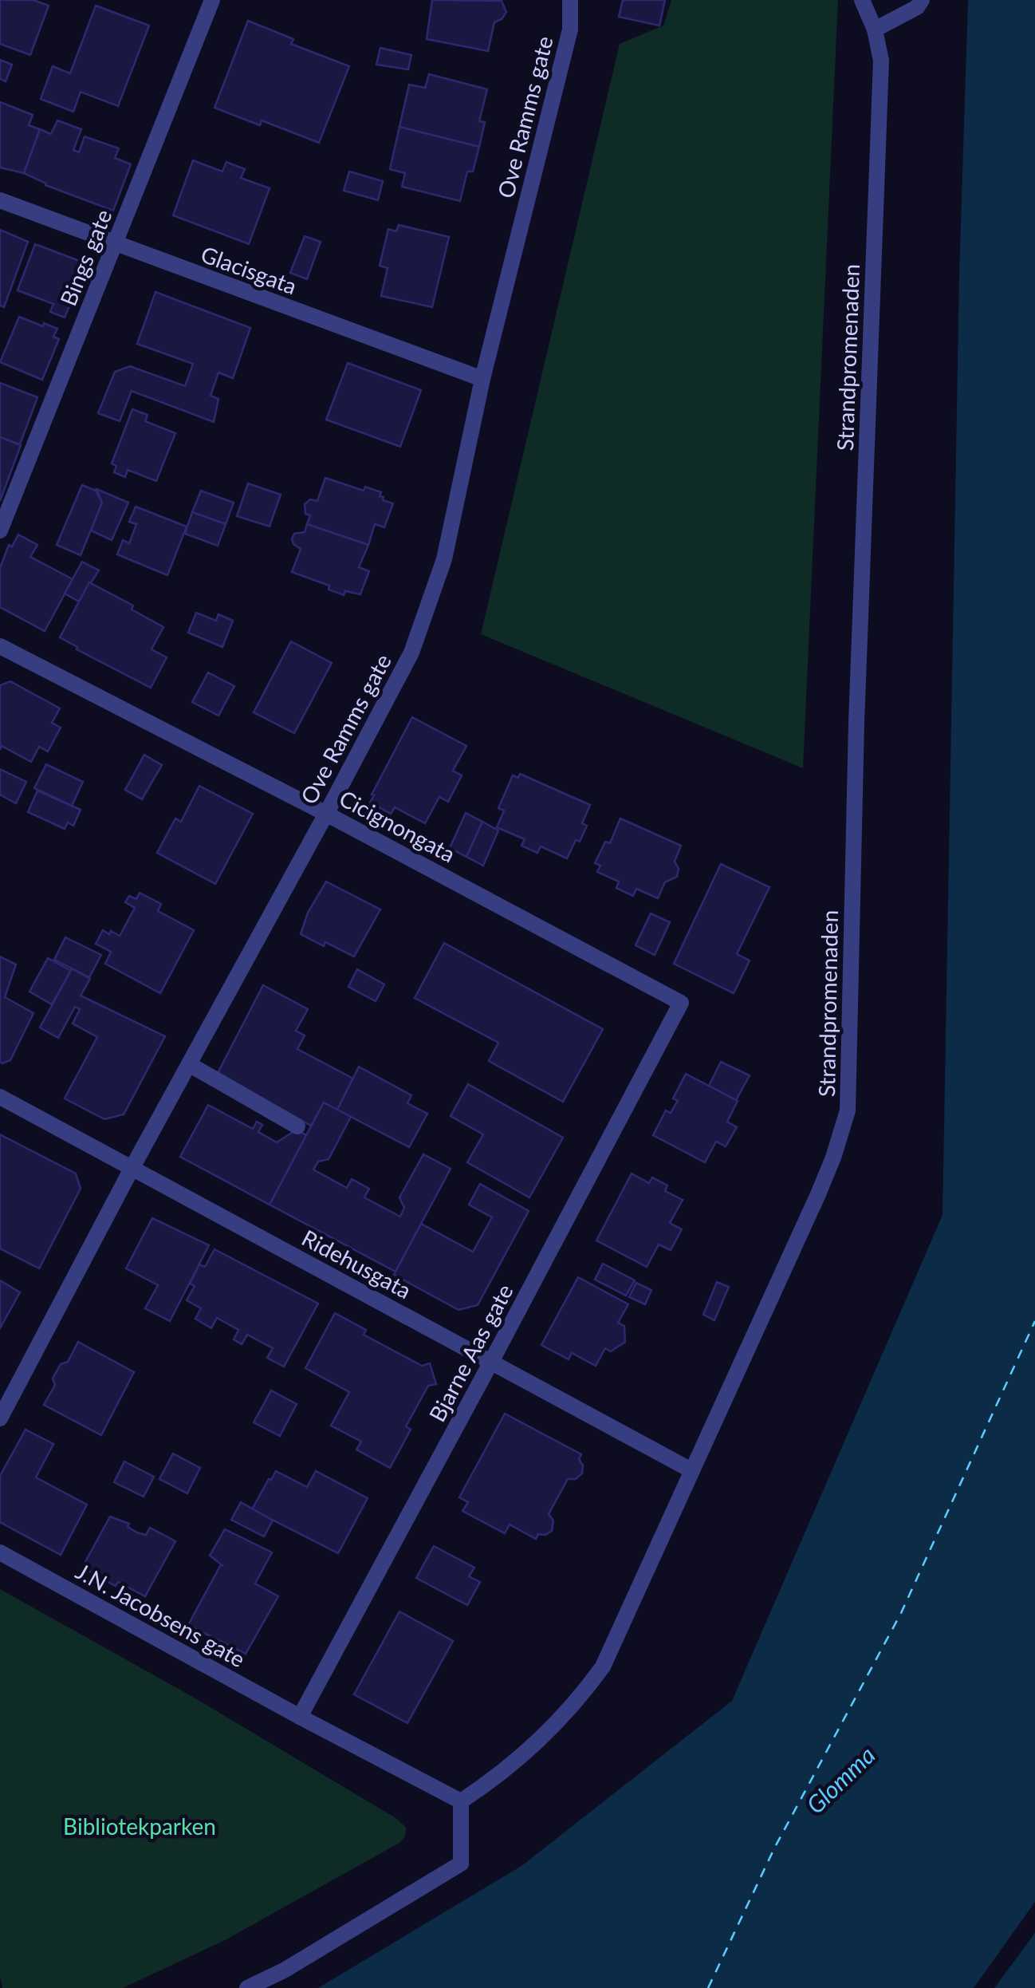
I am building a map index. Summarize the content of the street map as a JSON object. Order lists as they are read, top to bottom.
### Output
{
  "streets": {
    "street": [
      "Ove Ramms gate",
      "Bings gate",
      "Glacisgata",
      "Strandpromenaden",
      "Cicignongata",
      "Ridehusgata",
      "Bjarne Aas gate",
      "J.N. Jacobsens gate"
    ]
  },
  "crossings": [
    ["Ove Ramms gate", "Glacisgata"],
    ["Ove Ramms gate", "Cicignongata"],
    ["Ove Ramms gate", "Ridehusgata"],
    ["Bings gate", "Glacisgata"],
    ["Strandpromenaden", "Ridehusgata"],
    ["Cicignongata", "Bjarne Aas gate"],
    ["Ridehusgata", "Bjarne Aas gate"],
    ["Bjarne Aas gate", "J.N. Jacobsens gate"]
  ],
  "water": ["Glomma"],
  "parks": ["Bibliotekparken"]
}
